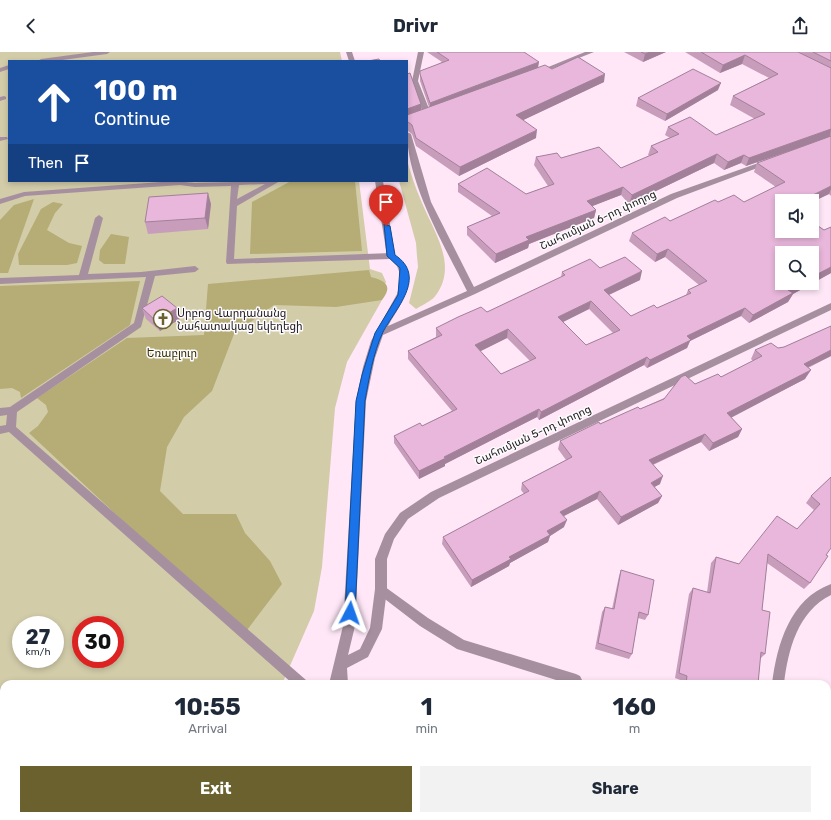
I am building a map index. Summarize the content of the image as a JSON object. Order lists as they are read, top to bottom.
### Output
{
  "streets": {
    "street": ["Շահումյան 6-րդ փողոց", "Շահումյան 5-րդ փողոց"]
  },
  "parks": ["Եռաբլուր"],
  "places": {
    "church": ["Սրբոց Վարդանանց Նահատակաց եկեղեցի"]
  },
  "page": {
    "header": "Drivr",
    "turn": ["100 m", "Continue"],
    "then": "Then",
    "speed": "27 km/h",
    "limit": "30",
    "eta": [
      "10:55",
      "Arrival",
      "1",
      "min",
      "160",
      "m"
    ],
    "buttons": ["Exit", "Share"]
  }
}
